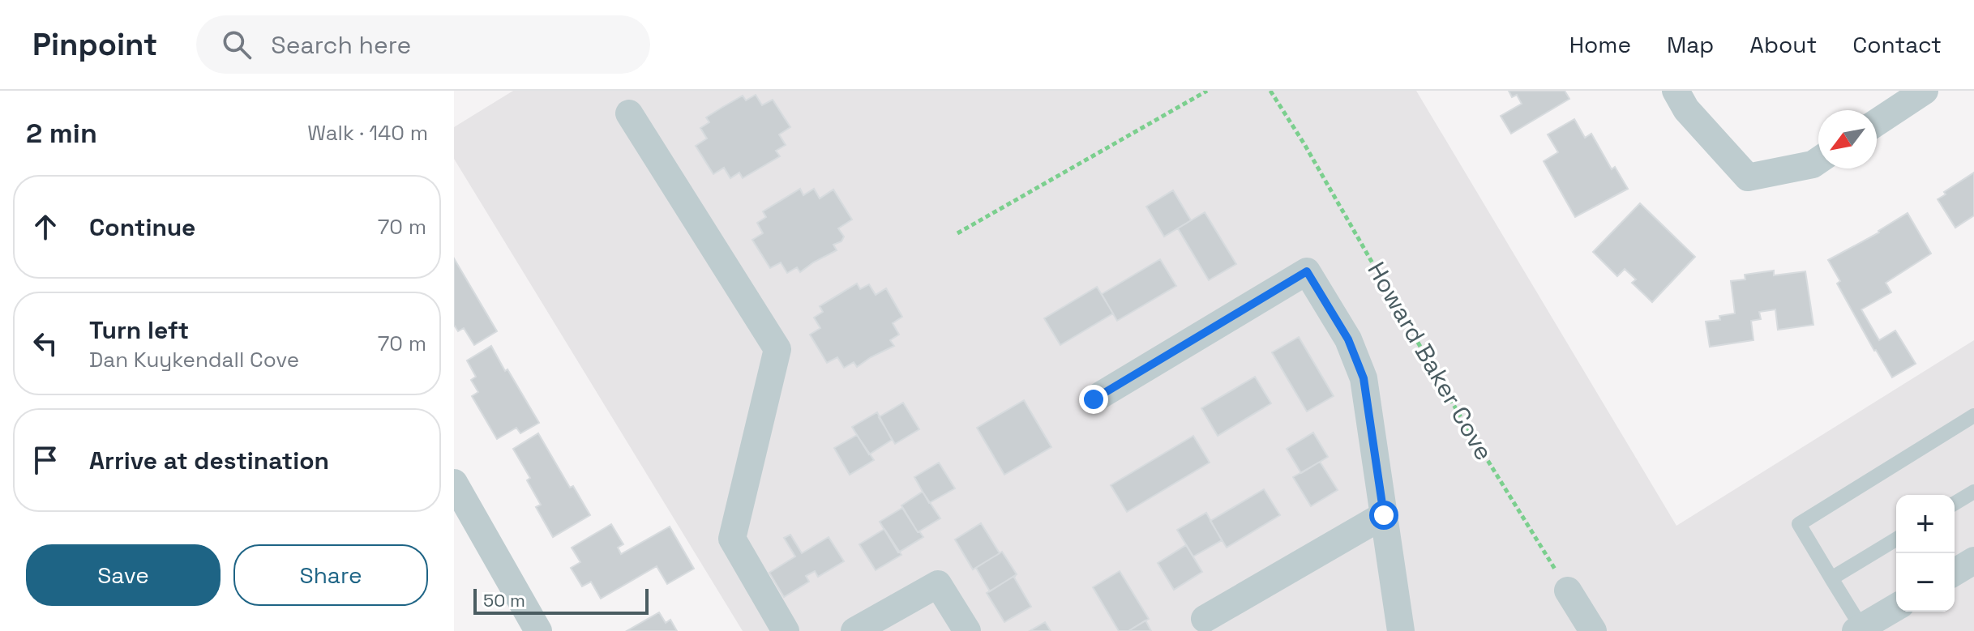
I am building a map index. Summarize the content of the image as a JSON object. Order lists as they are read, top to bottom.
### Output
{
  "streets": {
    "path": ["Howard Baker Cove"]
  },
  "scale_bar": "50 m",
  "north": "bottom left",
  "page": {
    "header": "Pinpoint",
    "search": "Search here",
    "nav": [
      "Home",
      "Map",
      "About",
      "Contact"
    ],
    "heading": ["2 min", "Walk · 140 m"],
    "list": [
      ["Continue", "70 m"],
      ["Turn left", "Dan Kuykendall Cove", "70 m"],
      "Arrive at destination"
    ],
    "map_buttons": ["+", "−"],
    "buttons": ["Save", "Share"],
    "scale": "50 m"
  }
}
